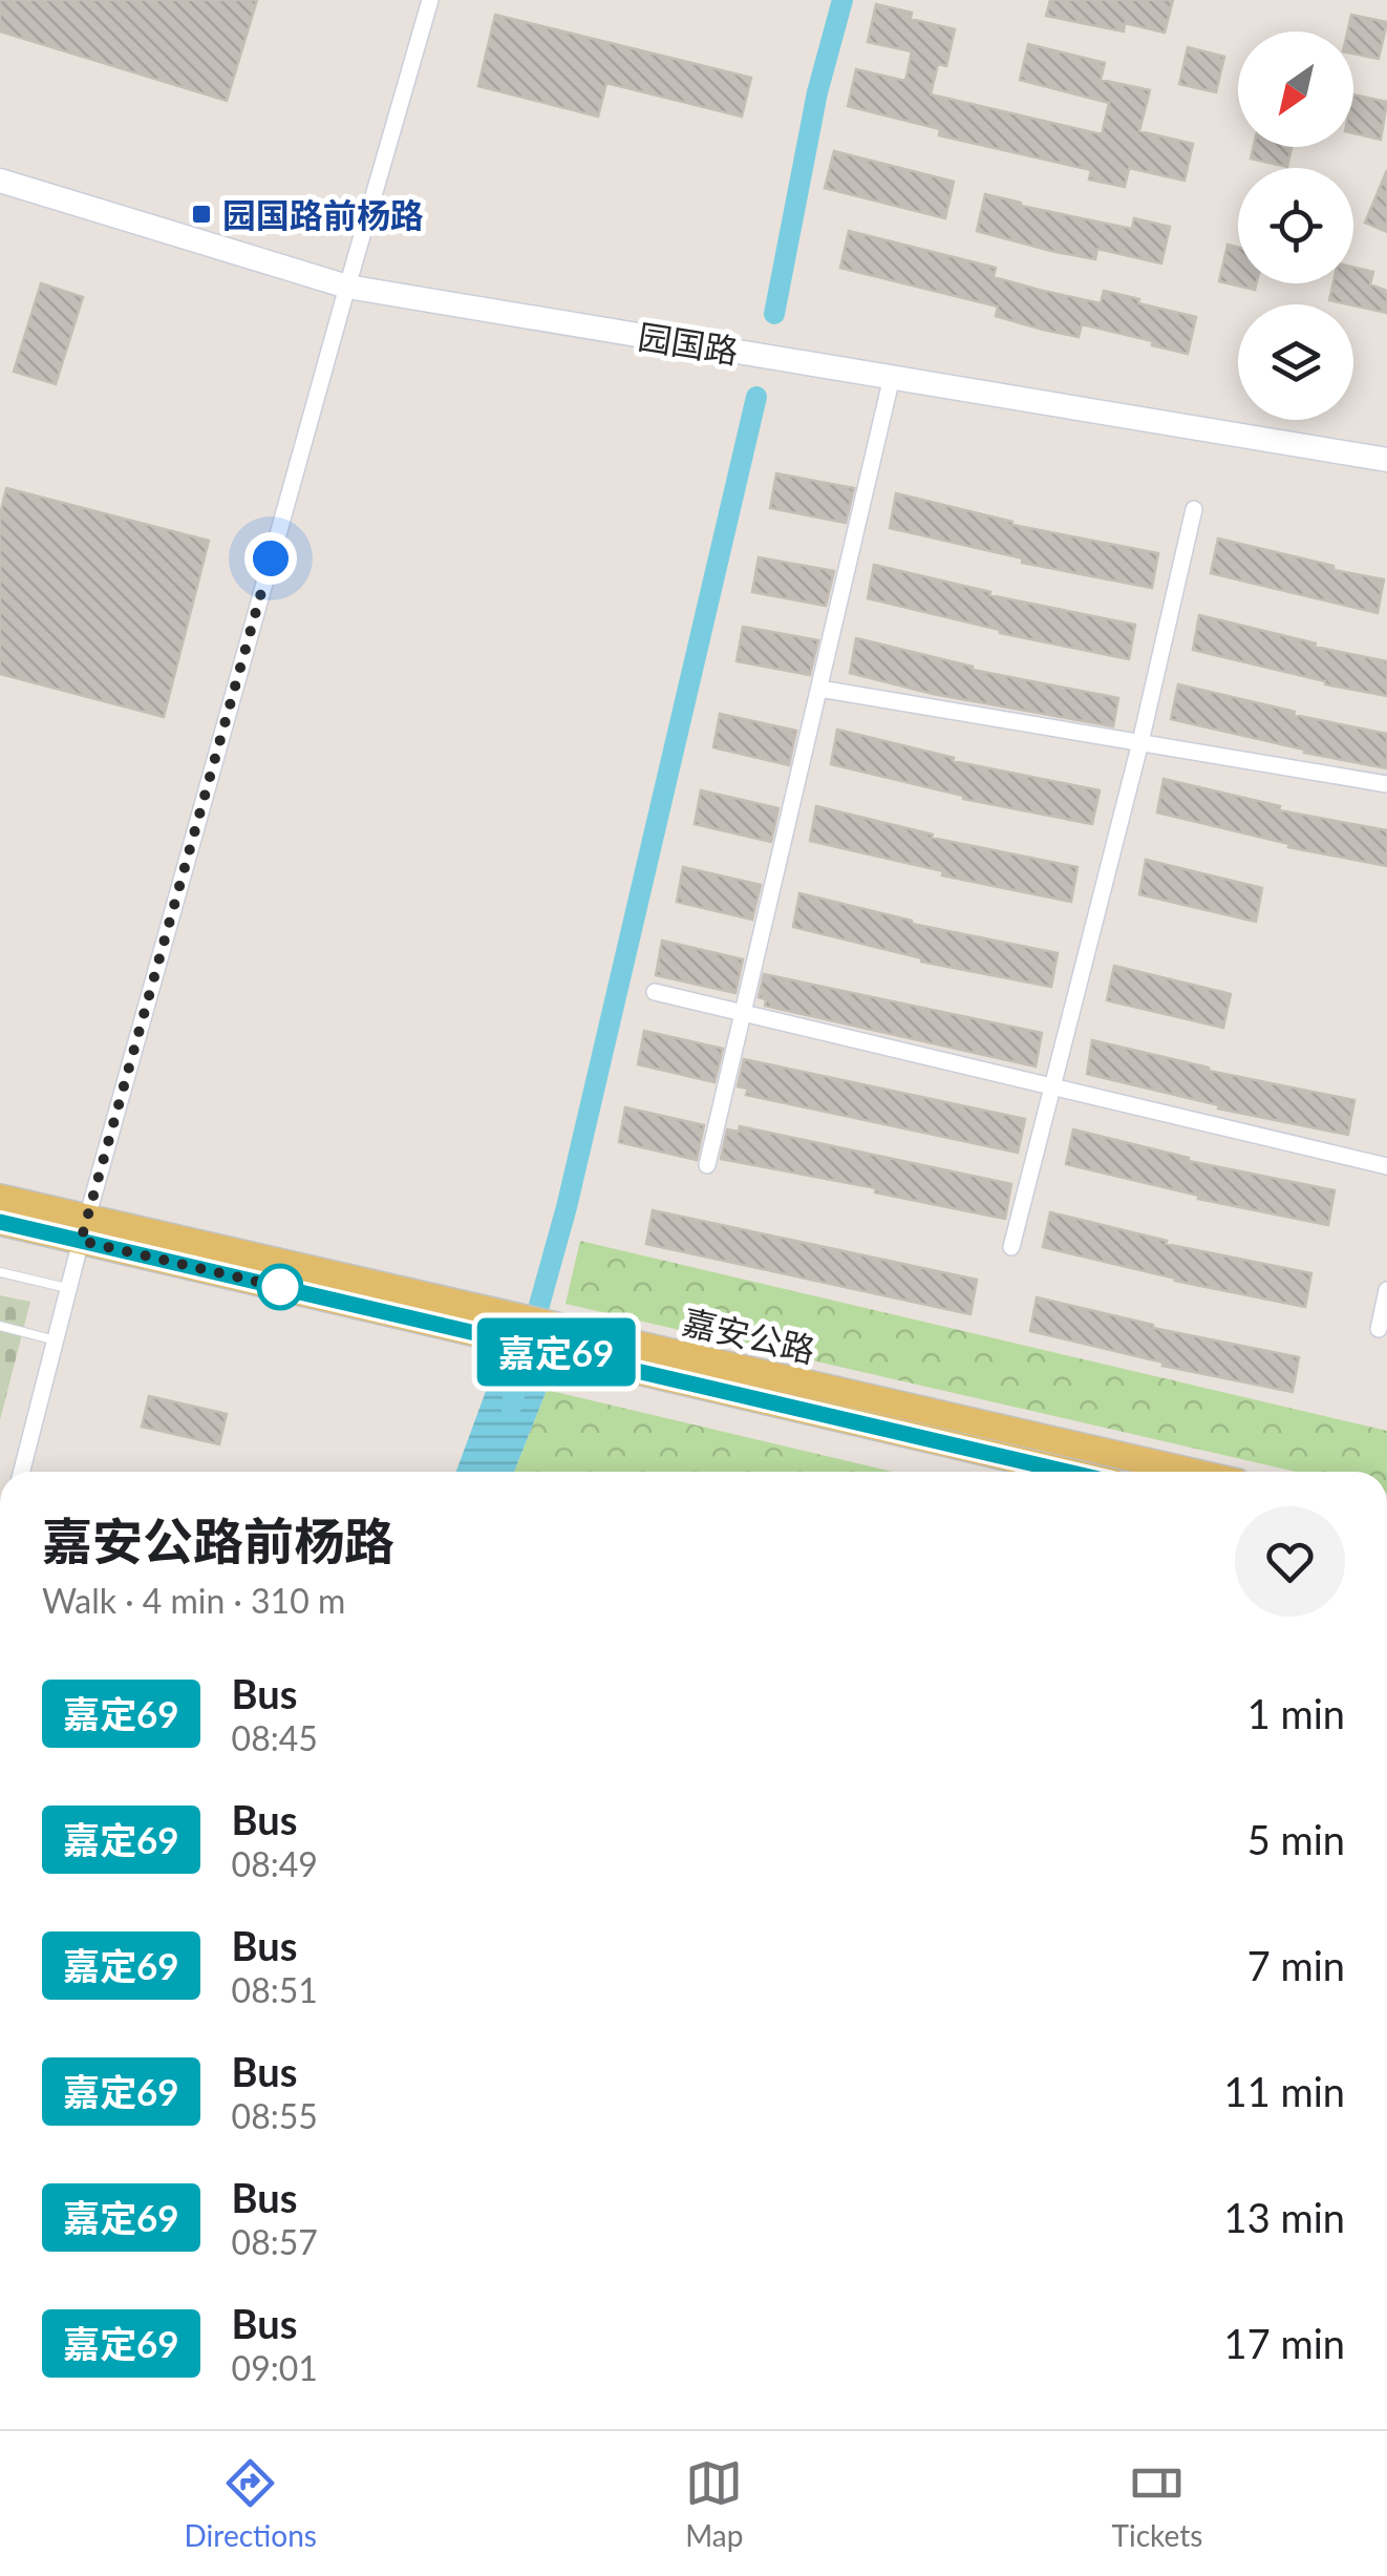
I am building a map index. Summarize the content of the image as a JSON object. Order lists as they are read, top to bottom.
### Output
{
  "streets": {
    "main road": ["嘉安公路"],
    "street": ["园国路"]
  },
  "places": {
    "transit": ["园国路前杨路"]
  },
  "lines": ["bus line 嘉定69"],
  "north": "bottom left",
  "page": {
    "on_map": "嘉定69",
    "heading": ["嘉安公路前杨路", "Walk · 4 min · 310 m"],
    "list": [
      {
        "mark": "嘉定69",
        "name": "Bus",
        "note": "08:45",
        "value": "1 min"
      },
      {
        "mark": "嘉定69",
        "name": "Bus",
        "note": "08:49",
        "value": "5 min"
      },
      {
        "mark": "嘉定69",
        "name": "Bus",
        "note": "08:51",
        "value": "7 min"
      },
      {
        "mark": "嘉定69",
        "name": "Bus",
        "note": "08:55",
        "value": "11 min"
      },
      {
        "mark": "嘉定69",
        "name": "Bus",
        "note": "08:57",
        "value": "13 min"
      },
      {
        "mark": "嘉定69",
        "name": "Bus",
        "note": "09:01",
        "value": "17 min"
      }
    ],
    "tabs": ["Directions", "Map", "Tickets"]
  }
}
